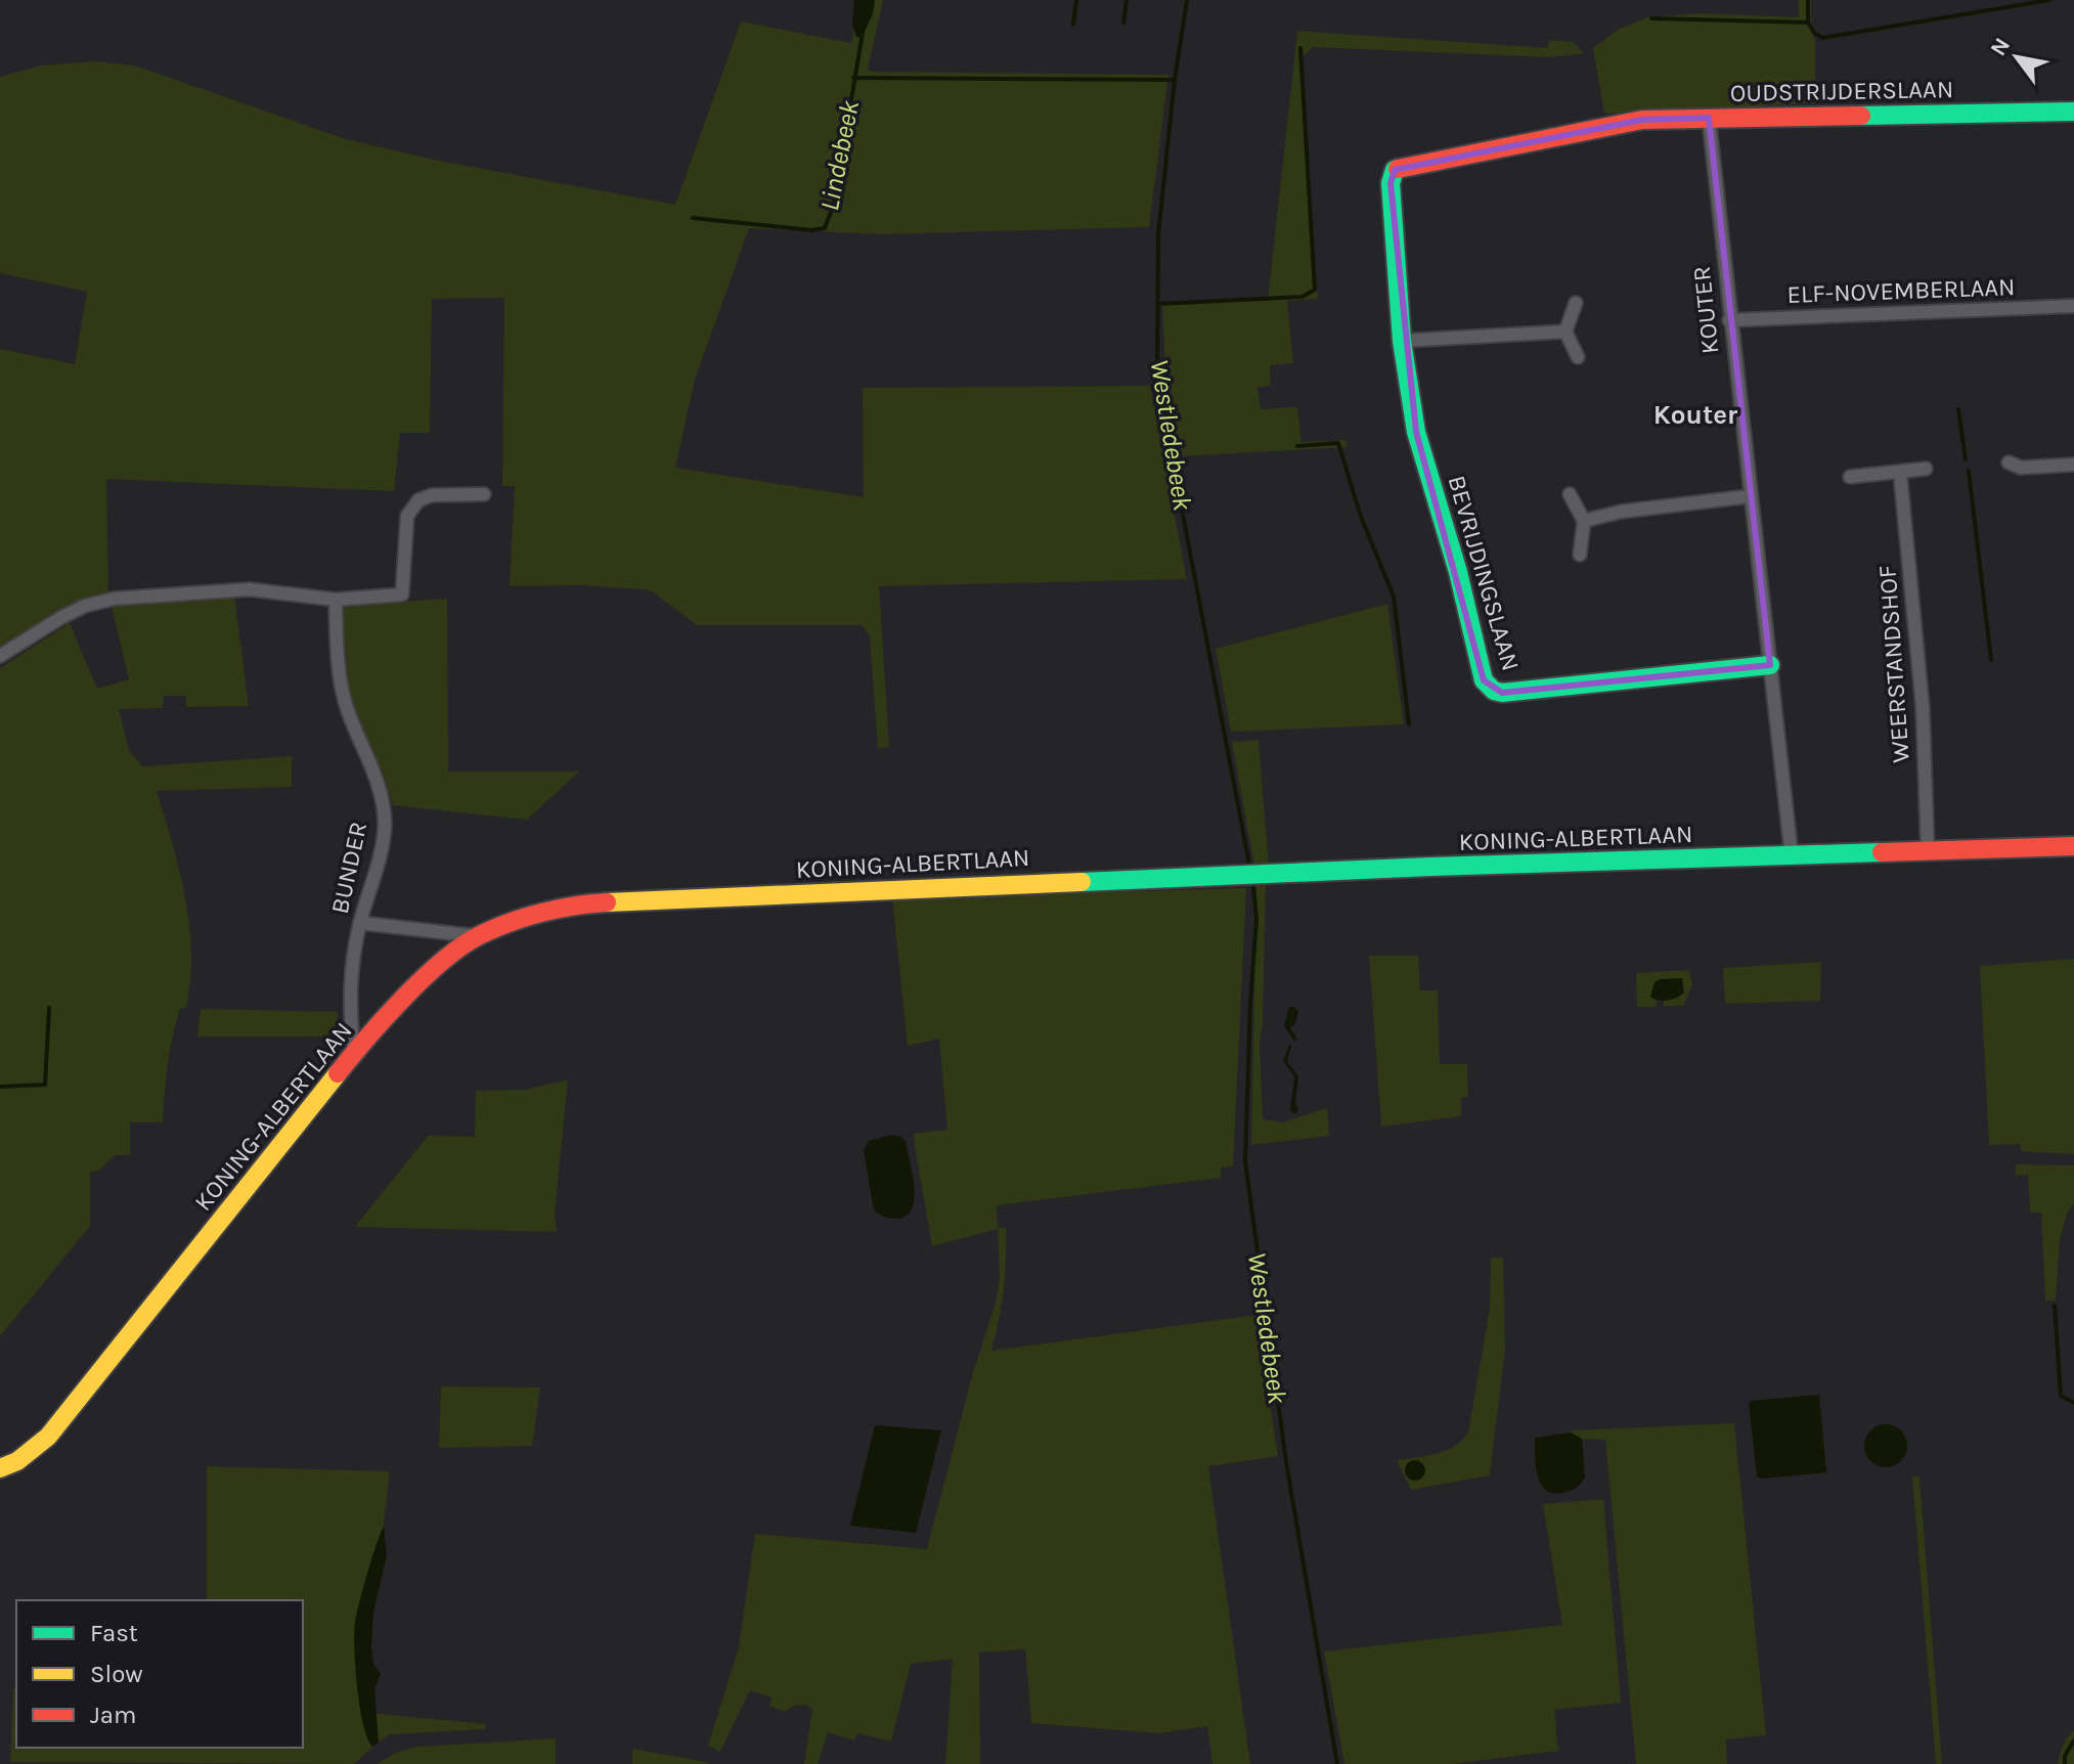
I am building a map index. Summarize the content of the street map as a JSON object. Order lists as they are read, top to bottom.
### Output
{
  "streets": {
    "street": [
      "OUDSTRIJDERSLAAN",
      "ELF-NOVEMBERLAAN",
      "KOUTER",
      "BEVRIJDINGSLAAN",
      "WEERSTANDSHOF",
      "KONING-ALBERTLAAN",
      "BUNDER"
    ]
  },
  "crossings": [
    ["OUDSTRIJDERSLAAN", "KOUTER"],
    ["OUDSTRIJDERSLAAN", "BEVRIJDINGSLAAN"],
    ["ELF-NOVEMBERLAAN", "KOUTER"],
    ["KOUTER", "BEVRIJDINGSLAAN"],
    ["KOUTER", "KONING-ALBERTLAAN"],
    ["WEERSTANDSHOF", "KONING-ALBERTLAAN"],
    ["KONING-ALBERTLAAN", "BUNDER"]
  ],
  "districts": ["Kouter"],
  "water": ["Lindebeek", "Westledebeek"],
  "legend": ["Fast", "Slow", "Jam"],
  "north": "top left"
}
